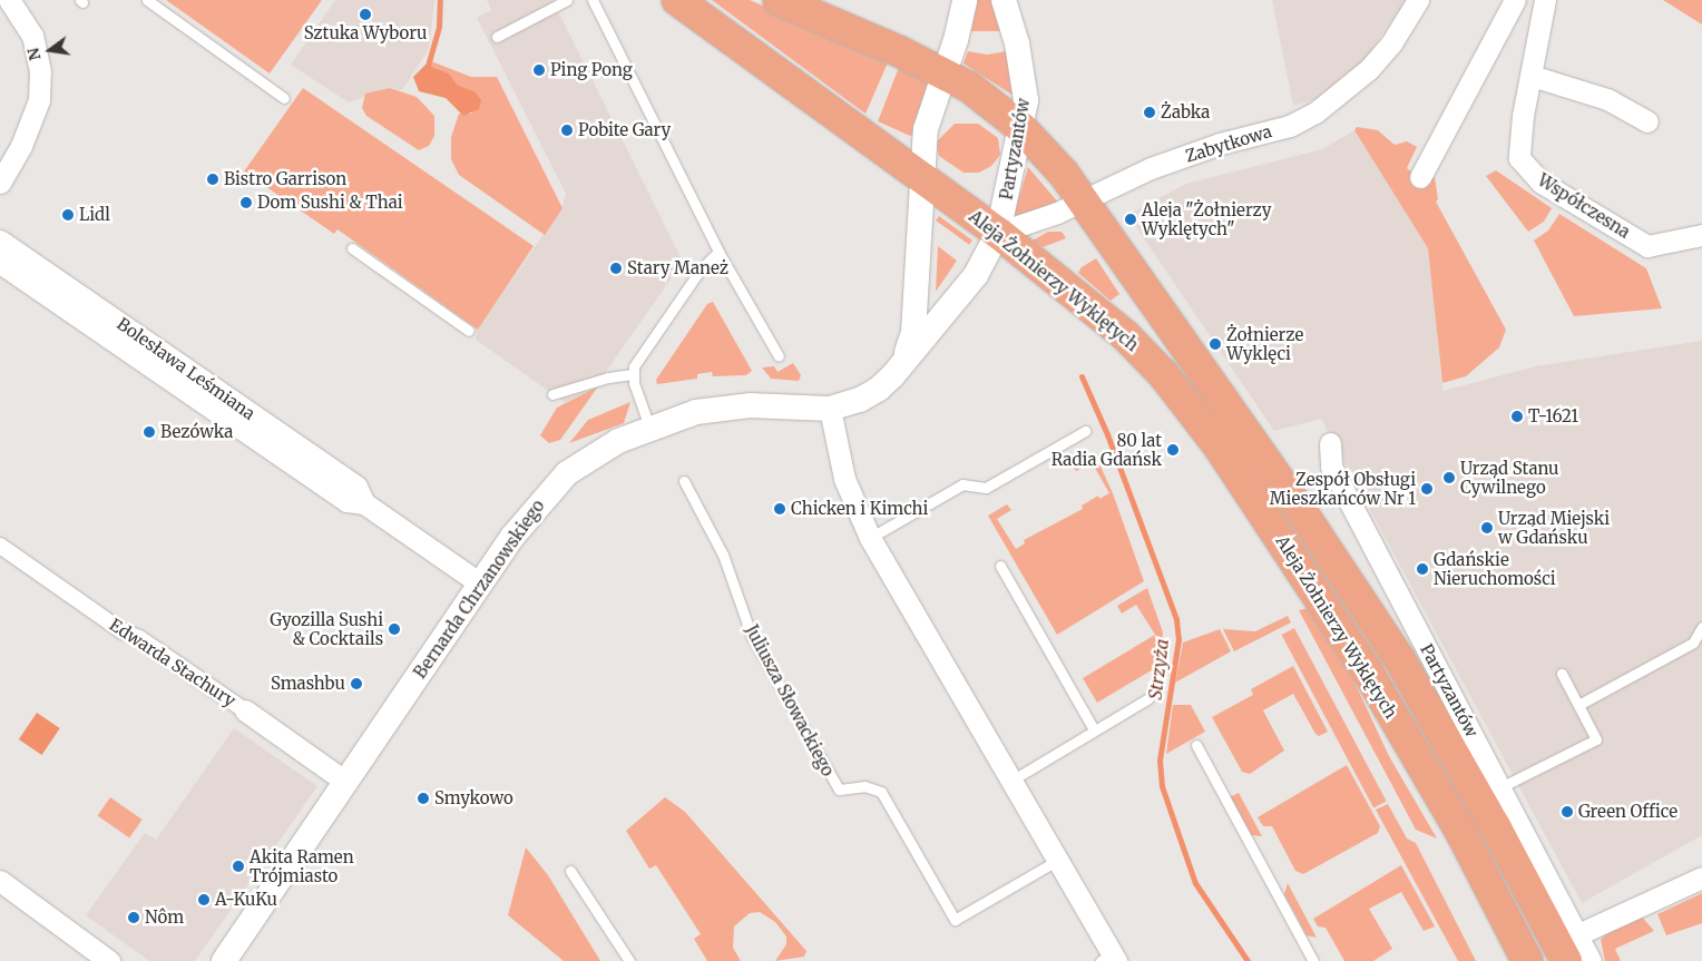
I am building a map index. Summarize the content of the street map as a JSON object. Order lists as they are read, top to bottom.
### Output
{
  "streets": {
    "main road": ["Aleja Żołnierzy Wyklętych"],
    "street": [
      "Zabytkowa",
      "Partyzantów",
      "Współczesna",
      "Bolesława Leśmiana",
      "Bernarda Chrzanowskiego",
      "Edwarda Stachury"
    ],
    "lane": ["Juliusza Słowackiego"]
  },
  "crossings": [
    ["Zabytkowa", "Partyzantów"],
    ["Zabytkowa", "Aleja Żołnierzy Wyklętych"],
    ["Zabytkowa", "Bernarda Chrzanowskiego"],
    ["Partyzantów", "Aleja Żołnierzy Wyklętych"],
    ["Partyzantów", "Bernarda Chrzanowskiego"],
    ["Aleja Żołnierzy Wyklętych", "Bernarda Chrzanowskiego"],
    ["Bolesława Leśmiana", "Bernarda Chrzanowskiego"],
    ["Bernarda Chrzanowskiego", "Edwarda Stachury"]
  ],
  "water": ["Strzyża"],
  "places": [
    "Sztuka Wyboru",
    "Ping Pong",
    "Żabka",
    "Pobite Gary",
    "Bistro Garrison",
    "Dom Sushi & Thai",
    "Lidl",
    "Aleja \"Żołnierzy Wyklętych\"",
    "Stary Maneż",
    "Żołnierze Wyklęci",
    "T-1621",
    "Bezówka",
    "80 lat Radia Gdańsk",
    "Urząd Stanu Cywilnego",
    "Zespół Obsługi Mieszkańców Nr 1",
    "Chicken i Kimchi",
    "Urząd Miejski w Gdańsku",
    "Gdańskie Nieruchomości",
    "Gyozilla Sushi & Cocktails",
    "Smashbu",
    "Smykowo",
    "Green Office",
    "Akita Ramen Trójmiasto",
    "A-KuKu",
    "Nôm"
  ],
  "north": "left"
}
